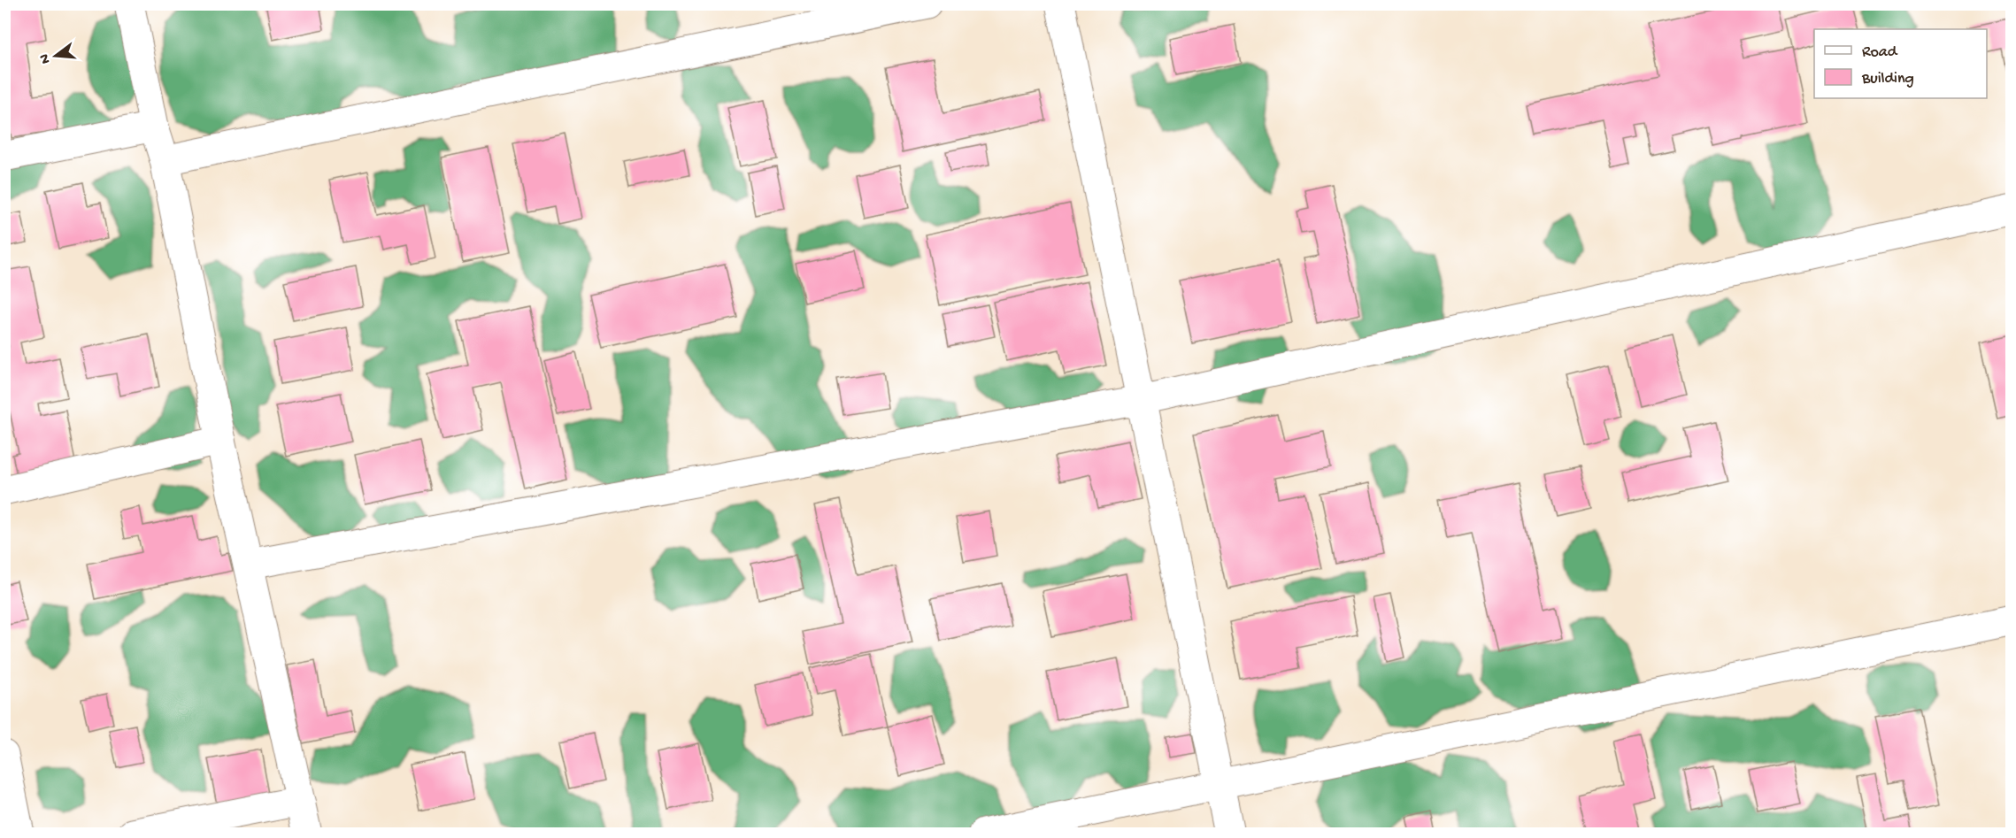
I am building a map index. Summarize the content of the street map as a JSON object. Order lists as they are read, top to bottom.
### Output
{
  "legend": ["Road", "Building"],
  "north": "left"
}
